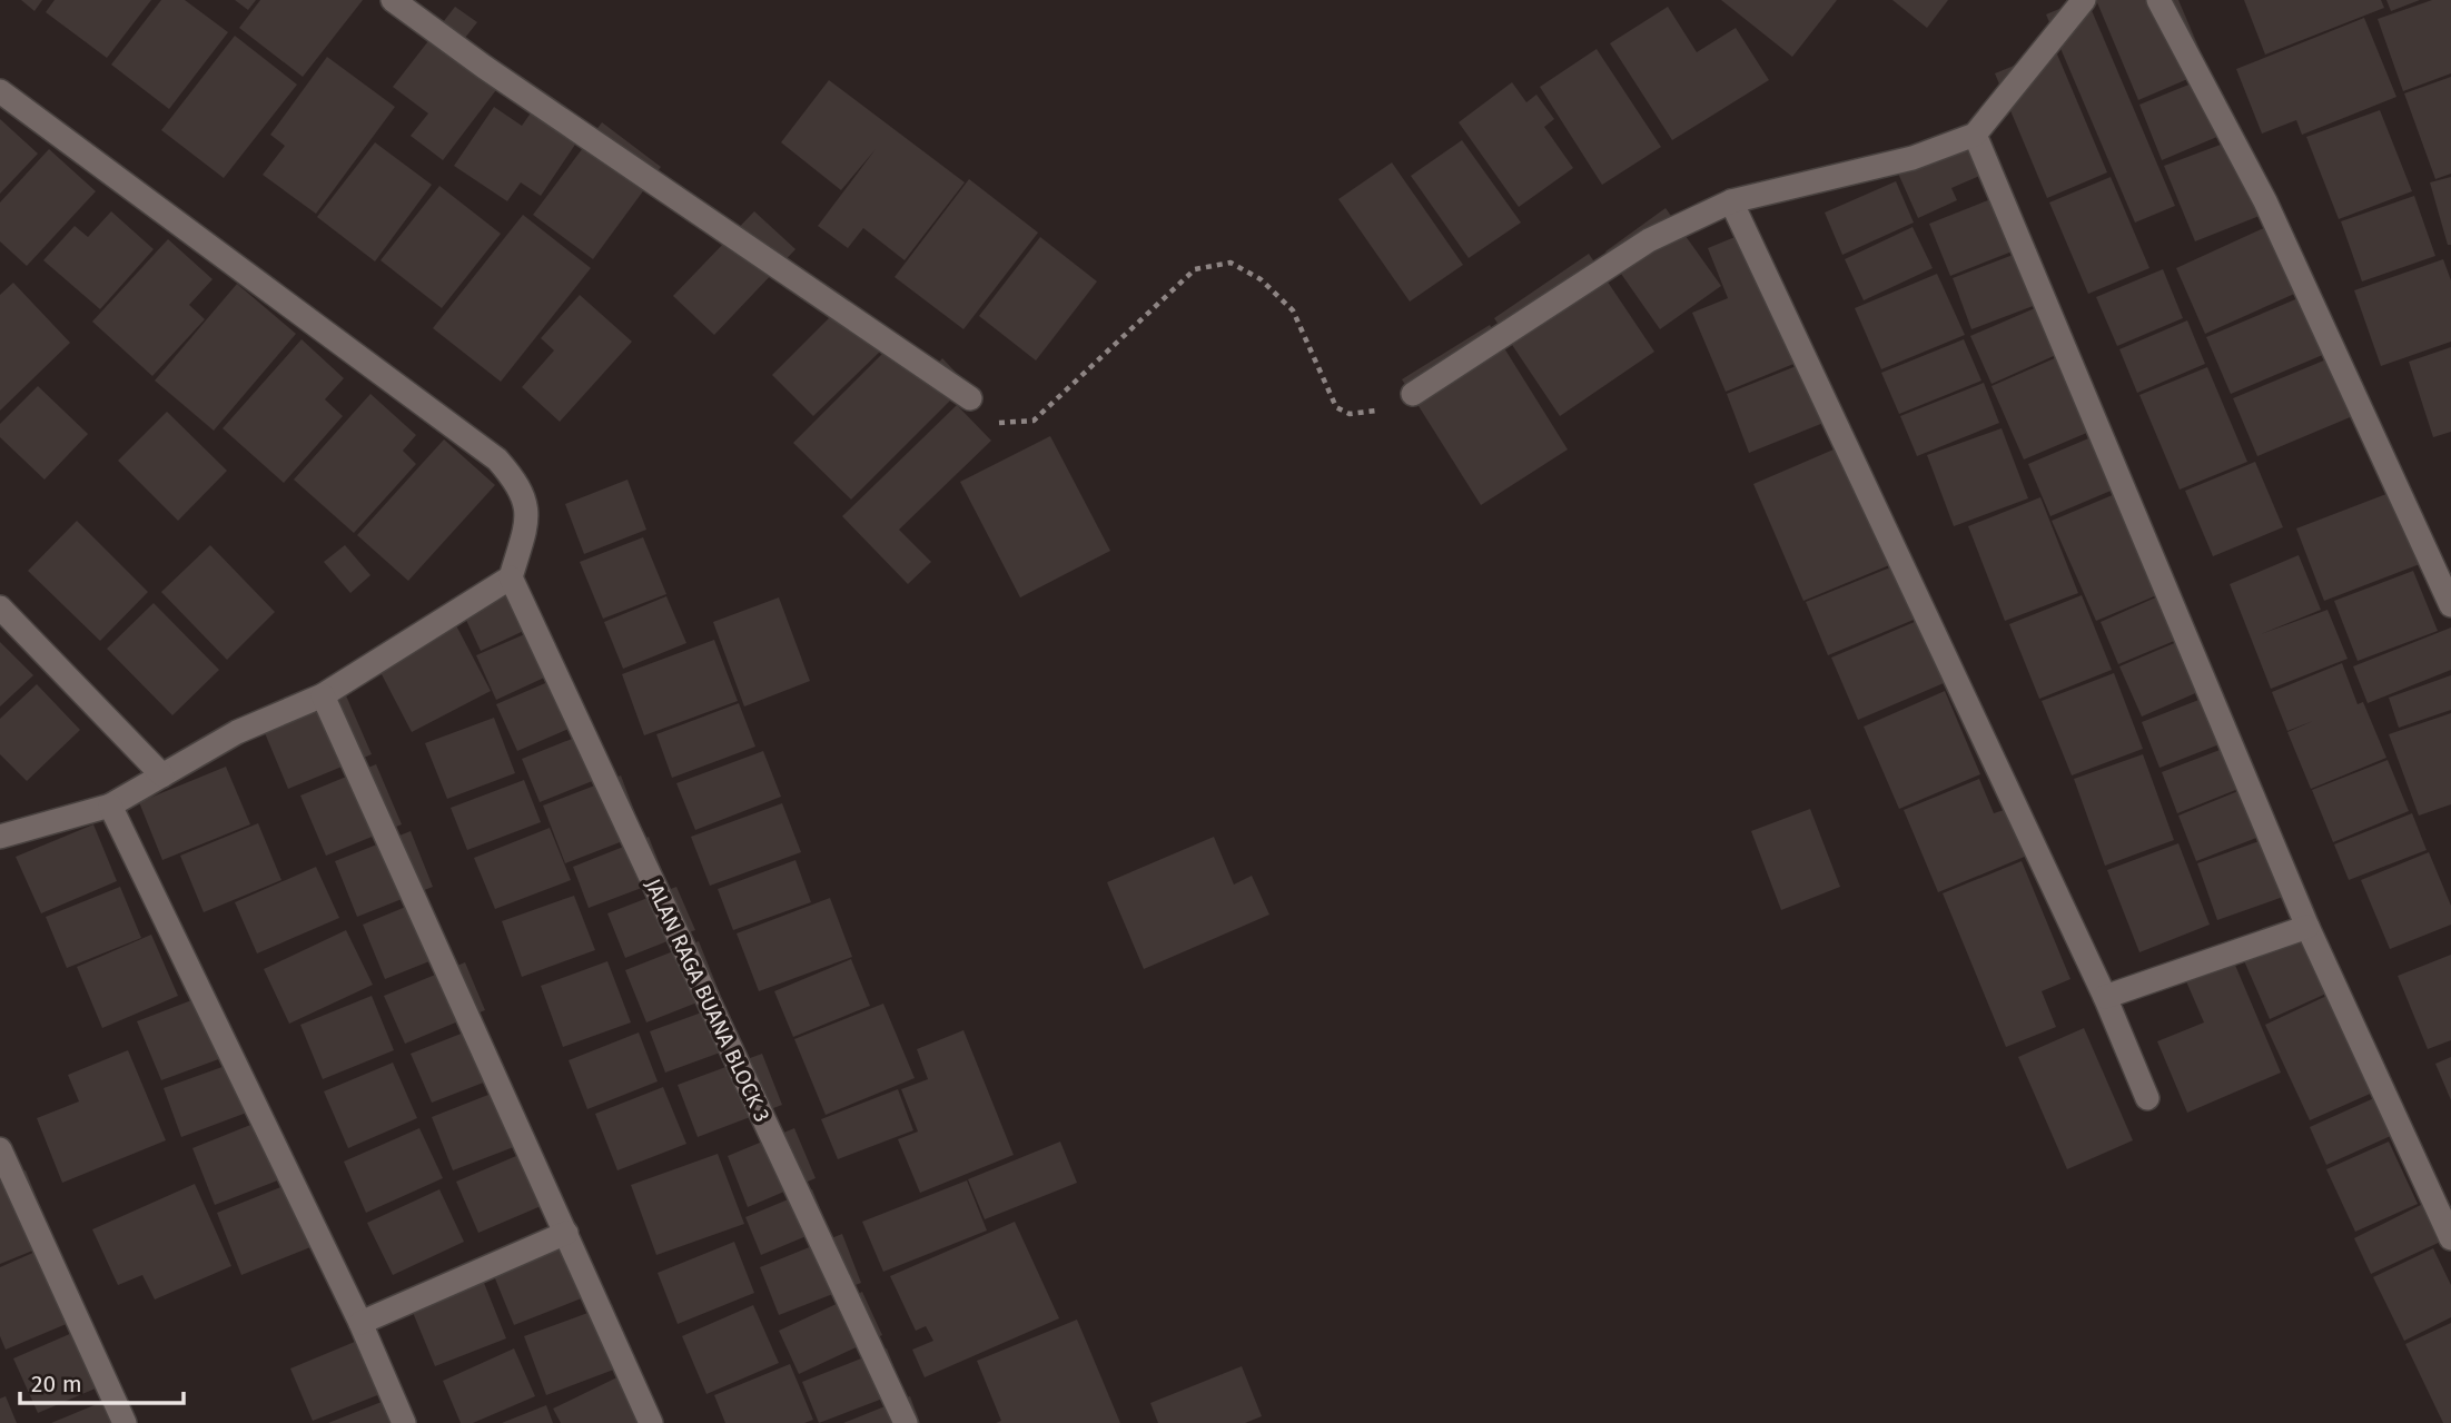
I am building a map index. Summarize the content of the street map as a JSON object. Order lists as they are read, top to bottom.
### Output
{
  "streets": {
    "street": ["JALAN RAGA BUANA BLOCK 3"]
  },
  "scale_bar": "20 m"
}
